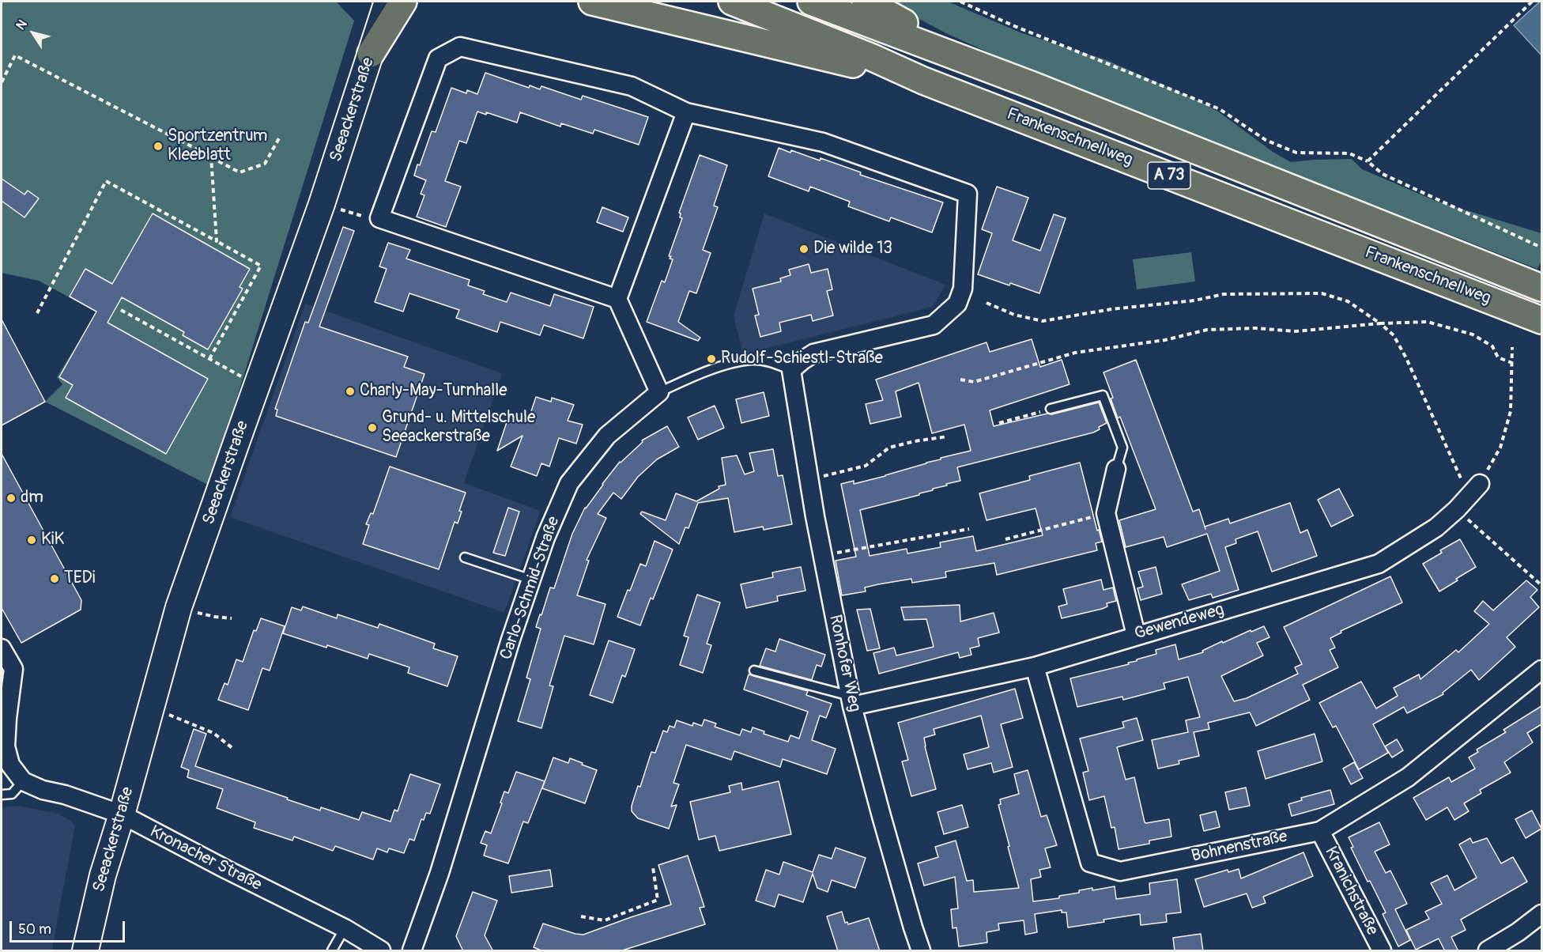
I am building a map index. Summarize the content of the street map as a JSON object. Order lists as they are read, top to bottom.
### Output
{
  "streets": {
    "highway": ["Frankenschnellweg", "A 73"],
    "main road": ["Seeackerstraße"],
    "street": [
      "Carlo-Schmid-Straße",
      "Gewendeweg",
      "Ronhofer Weg",
      "Bohnenstraße",
      "Kronacher Straße",
      "Kranichstraße"
    ]
  },
  "crossings": [
    ["Seeackerstraße", "Kronacher Straße"],
    ["Carlo-Schmid-Straße", "Ronhofer Weg"],
    ["Gewendeweg", "Ronhofer Weg"],
    ["Gewendeweg", "Bohnenstraße"],
    ["Bohnenstraße", "Kranichstraße"]
  ],
  "places": [
    "Sportzentrum Kleeblatt",
    "Die wilde 13",
    "Rudolf-Schiestl-Straße",
    "Charly-May-Turnhalle",
    "Grund- u. Mittelschule Seeackerstraße",
    "dm",
    "KiK",
    "TEDi"
  ],
  "scale_bar": "50 m",
  "north": "top left"
}
